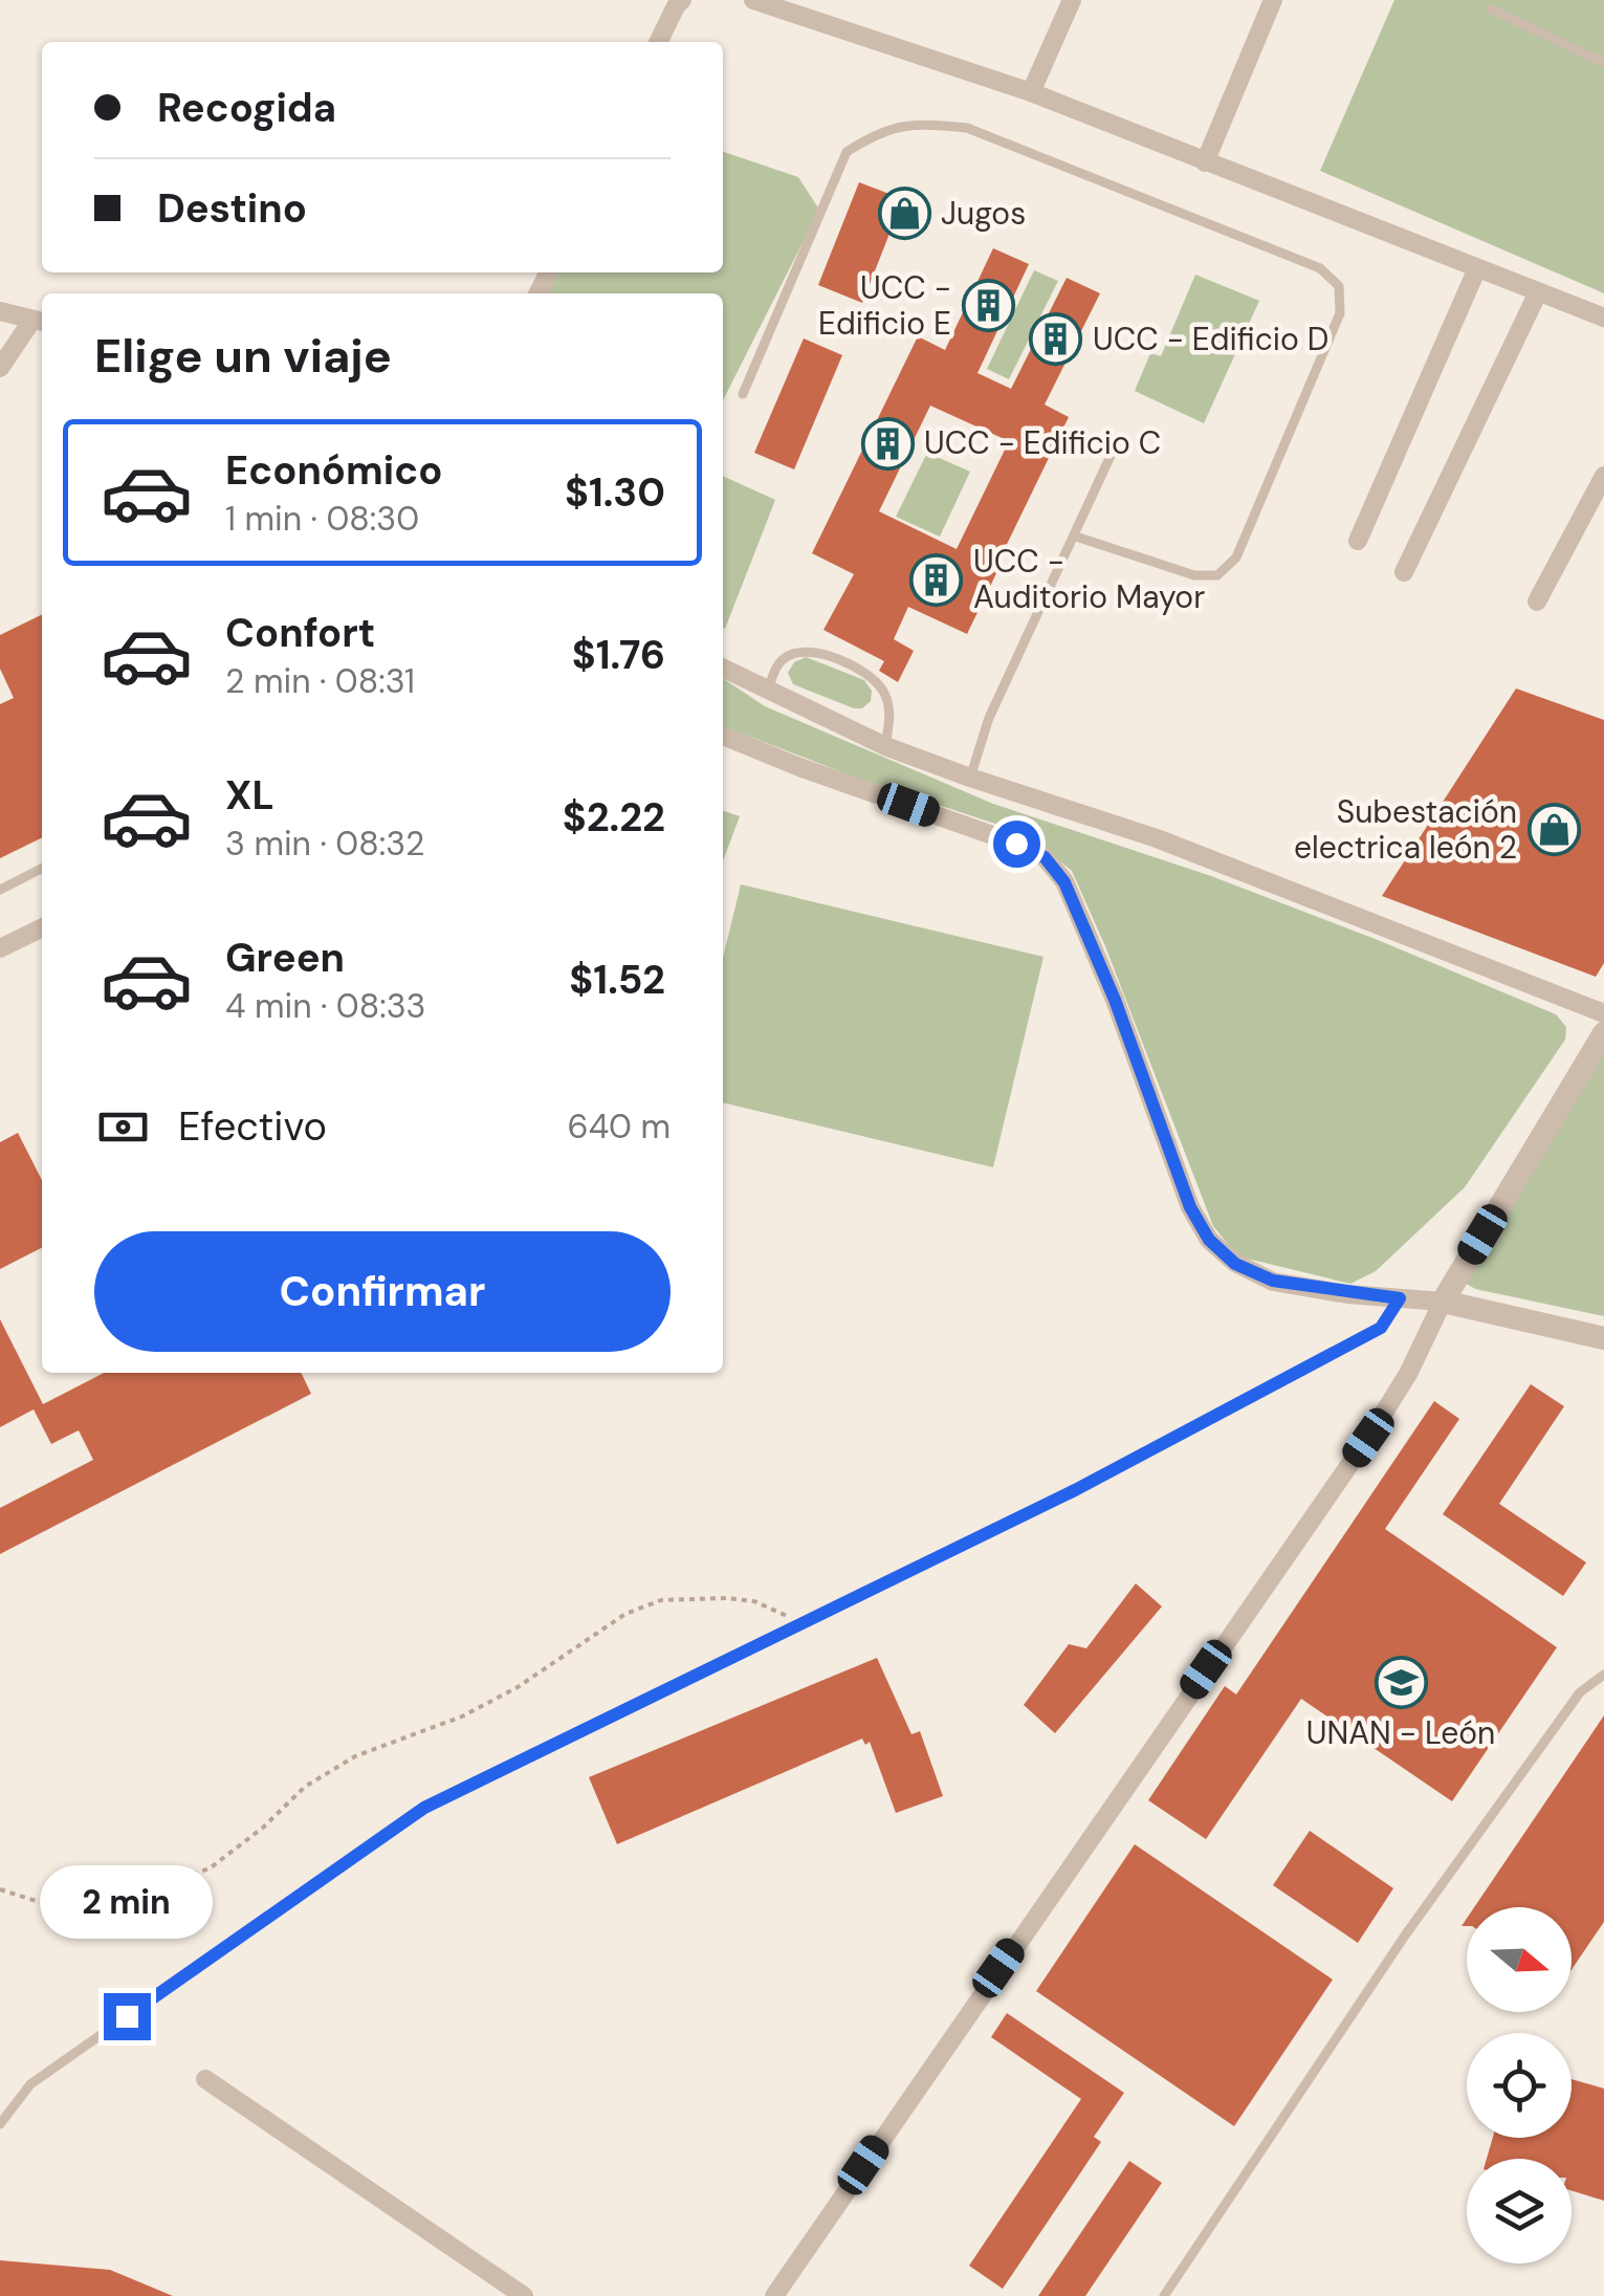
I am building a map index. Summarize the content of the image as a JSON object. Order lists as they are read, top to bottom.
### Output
{
  "places": {
    "shop": ["Jugos", "Subestación electrica león 2"],
    "building": [
      "UCC - Edificio E",
      "UCC - Edificio D",
      "UCC - Edificio C",
      "UCC - Auditorio Mayor"
    ],
    "school or university": ["UNAN - León"]
  },
  "north": "right",
  "page": {
    "banner": ["Recogida", "Destino"],
    "heading": "Elige un viaje",
    "list": [
      {
        "name": "Económico",
        "note": "1 min · 08:30",
        "value": "$1.30"
      },
      {
        "name": "Confort",
        "note": "2 min · 08:31",
        "value": "$1.76"
      },
      {
        "name": "XL",
        "note": "3 min · 08:32",
        "value": "$2.22"
      },
      {
        "name": "Green",
        "note": "4 min · 08:33",
        "value": "$1.52"
      }
    ],
    "pay": ["Efectivo", "640 m"],
    "buttons": "Confirmar",
    "bubble": "2 min"
  }
}
